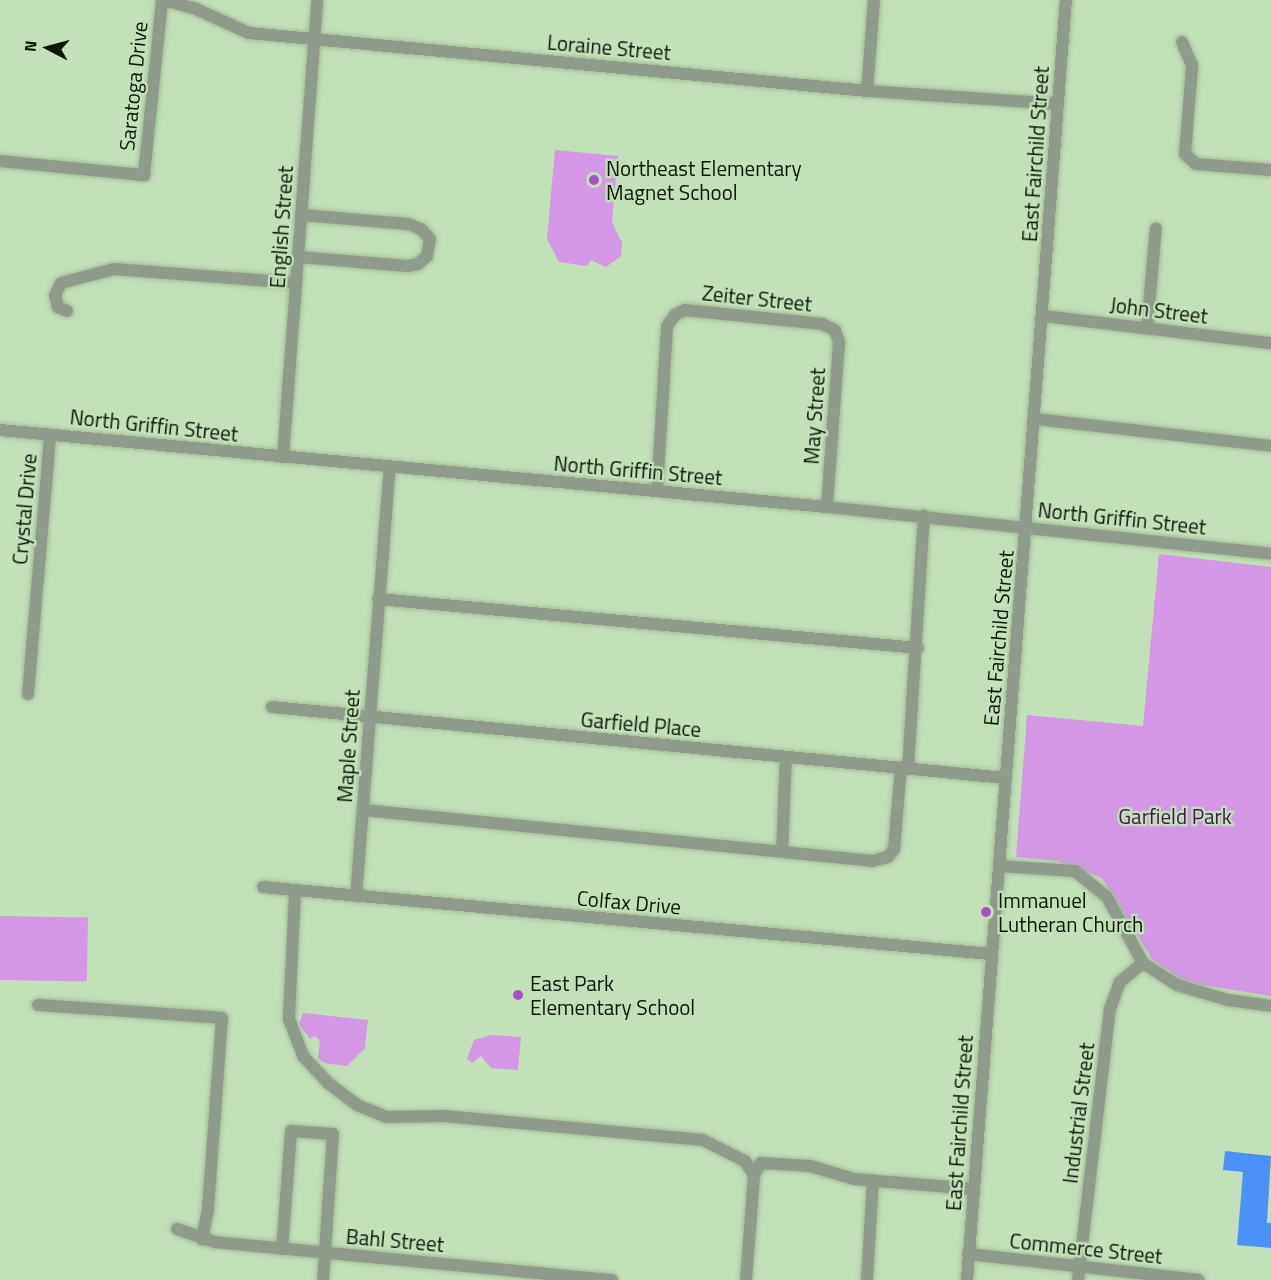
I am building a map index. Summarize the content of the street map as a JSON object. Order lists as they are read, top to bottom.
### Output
{
  "streets": {
    "street": [
      "Loraine Street",
      "Saratoga Drive",
      "East Fairchild Street",
      "English Street",
      "Zeiter Street",
      "John Street",
      "May Street",
      "North Griffin Street",
      "Crystal Drive",
      "Garfield Place",
      "Maple Street",
      "Colfax Drive",
      "Industrial Street",
      "Bahl Street",
      "Commerce Street"
    ]
  },
  "crossings": [
    ["Loraine Street", "Saratoga Drive"],
    ["Loraine Street", "East Fairchild Street"],
    ["Loraine Street", "English Street"],
    ["East Fairchild Street", "John Street"],
    ["East Fairchild Street", "North Griffin Street"],
    ["East Fairchild Street", "Garfield Place"],
    ["East Fairchild Street", "Colfax Drive"],
    ["East Fairchild Street", "Commerce Street"],
    ["English Street", "North Griffin Street"],
    ["Zeiter Street", "May Street"],
    ["Zeiter Street", "North Griffin Street"],
    ["May Street", "North Griffin Street"],
    ["North Griffin Street", "Crystal Drive"],
    ["North Griffin Street", "Maple Street"],
    ["Garfield Place", "Maple Street"],
    ["Maple Street", "Colfax Drive"],
    ["Industrial Street", "Commerce Street"]
  ],
  "parks": ["Garfield Park"],
  "places": ["Northeast Elementary Magnet School", "Immanuel Lutheran Church", "East Park Elementary School"],
  "north": "left"
}
